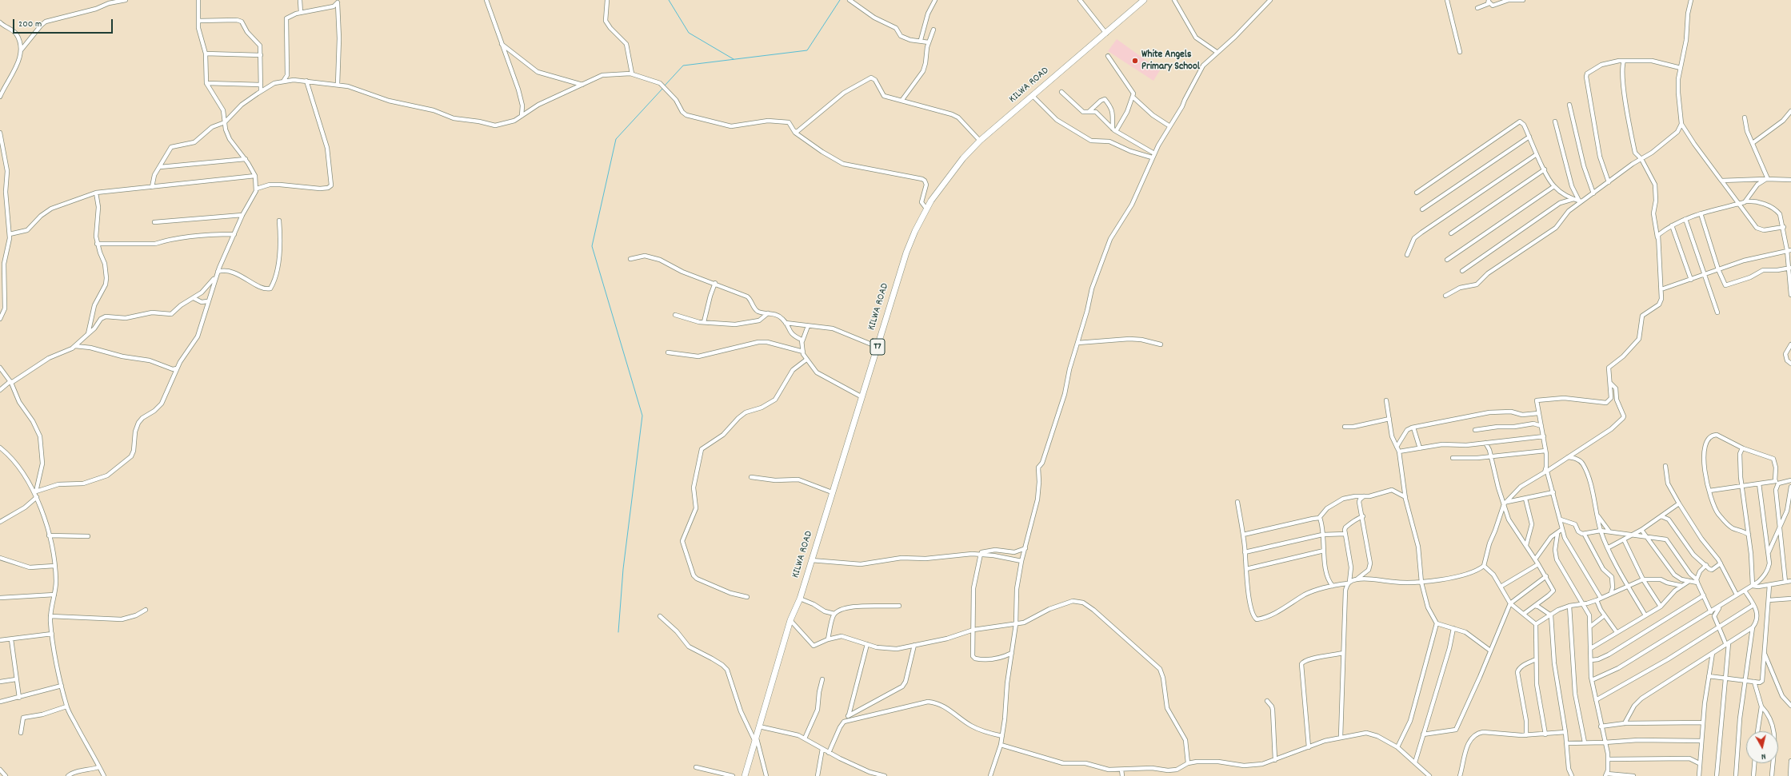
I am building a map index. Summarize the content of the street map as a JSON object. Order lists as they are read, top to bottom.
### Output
{
  "streets": {
    "highway": ["KILWA ROAD", "T7"]
  },
  "places": ["White Angels Primary School"],
  "scale_bar": "200 m",
  "north": "bottom"
}
